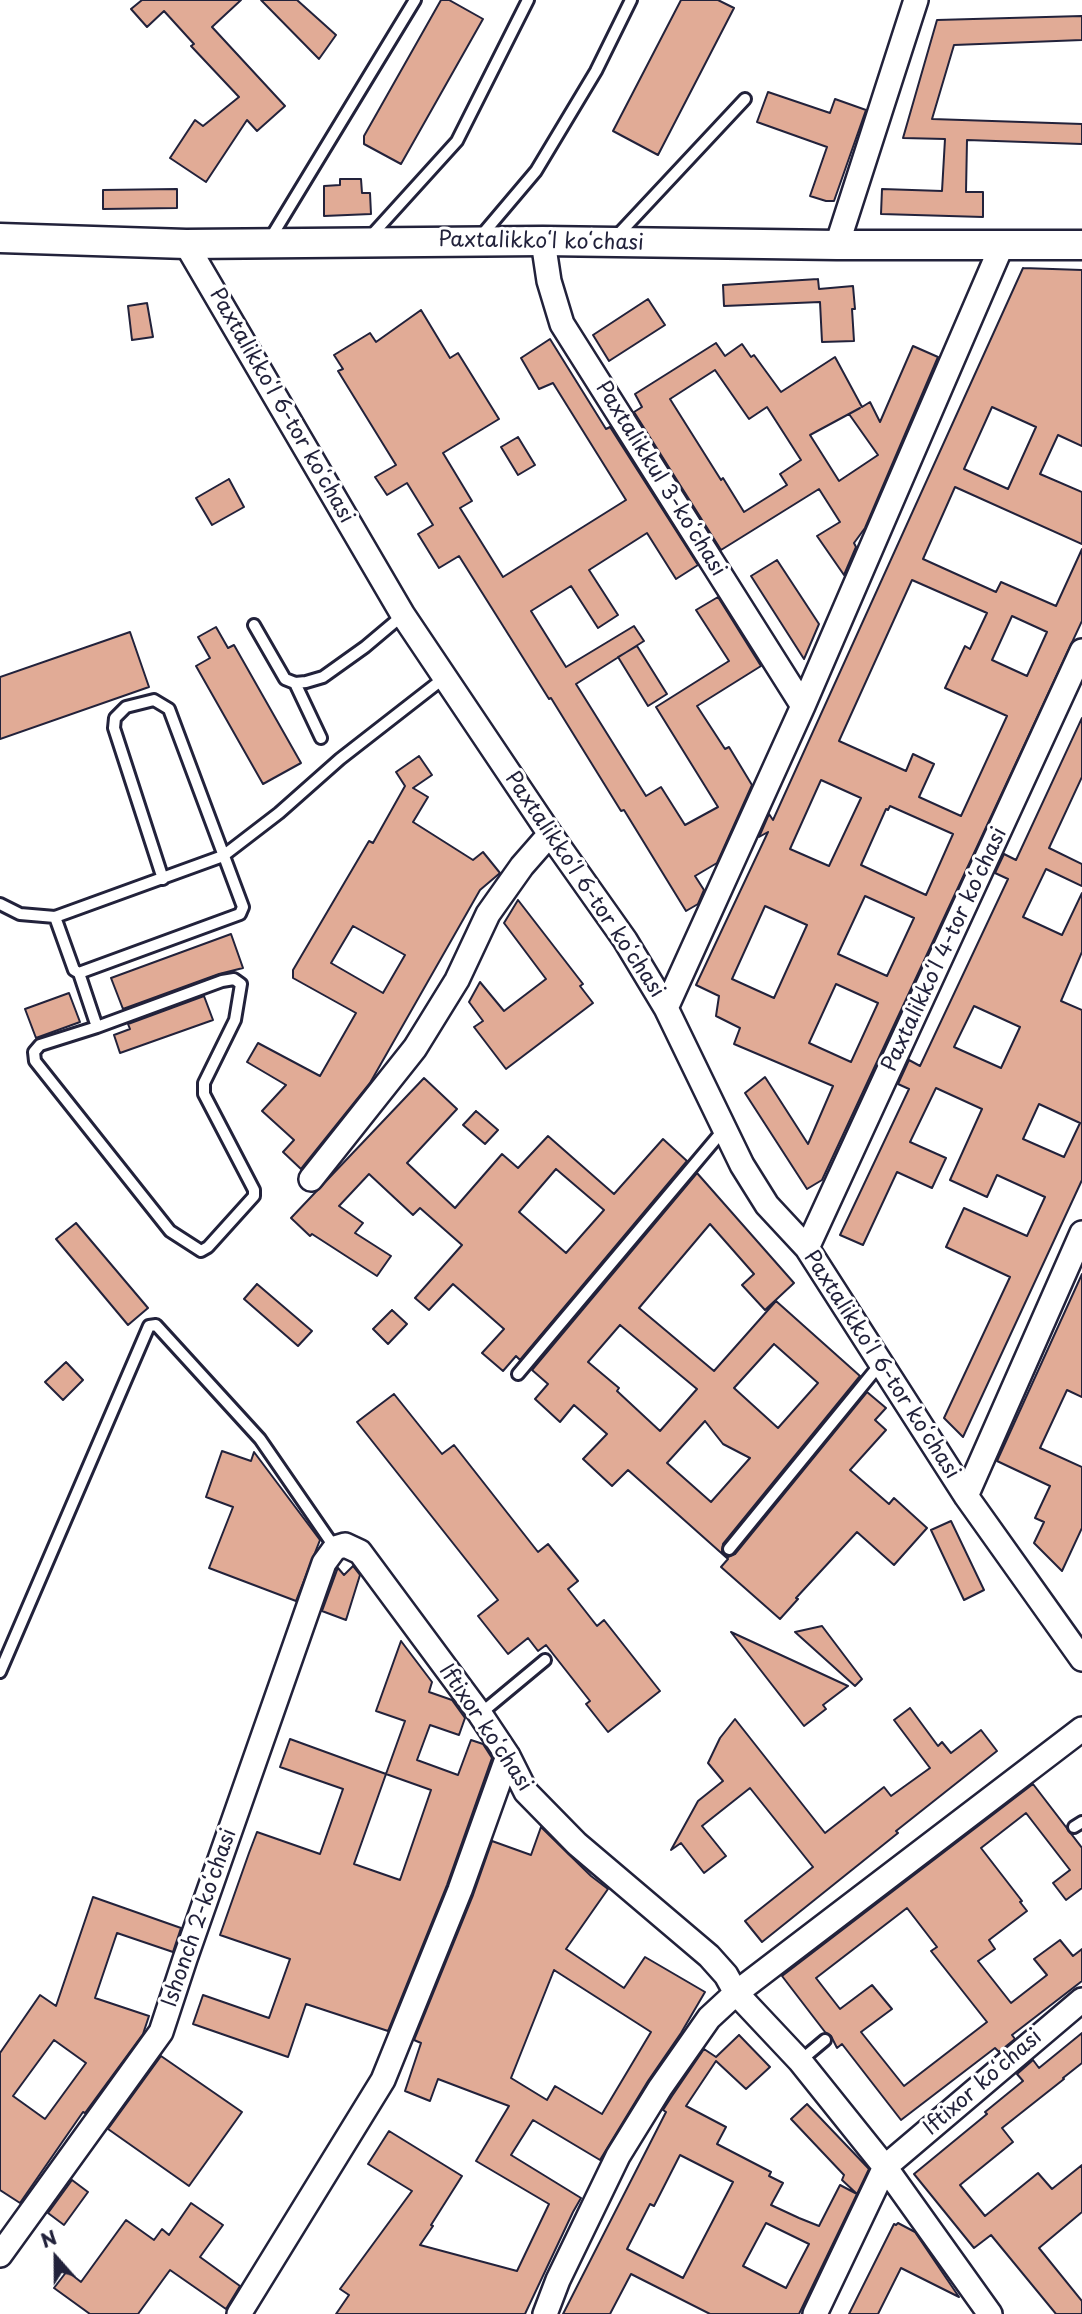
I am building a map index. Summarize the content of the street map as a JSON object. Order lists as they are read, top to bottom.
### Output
{
  "streets": {
    "street": [
      "Paxtalikkoʻl koʻchasi",
      "Paxtalikkoʻl 6-tor koʻchasi",
      "Paxtalikkul 3-koʻchasi",
      "Paxtalikkoʻl 4-tor koʻchasi",
      "Iftixor koʻchasi",
      "Ishonch 2-koʻchasi"
    ]
  },
  "crossings": [
    ["Paxtalikkoʻl koʻchasi", "Paxtalikkoʻl 6-tor koʻchasi"],
    ["Paxtalikkoʻl koʻchasi", "Paxtalikkul 3-koʻchasi"],
    ["Paxtalikkoʻl 6-tor koʻchasi", "Paxtalikkoʻl 4-tor koʻchasi"],
    ["Iftixor koʻchasi", "Ishonch 2-koʻchasi"]
  ],
  "north": "top"
}
